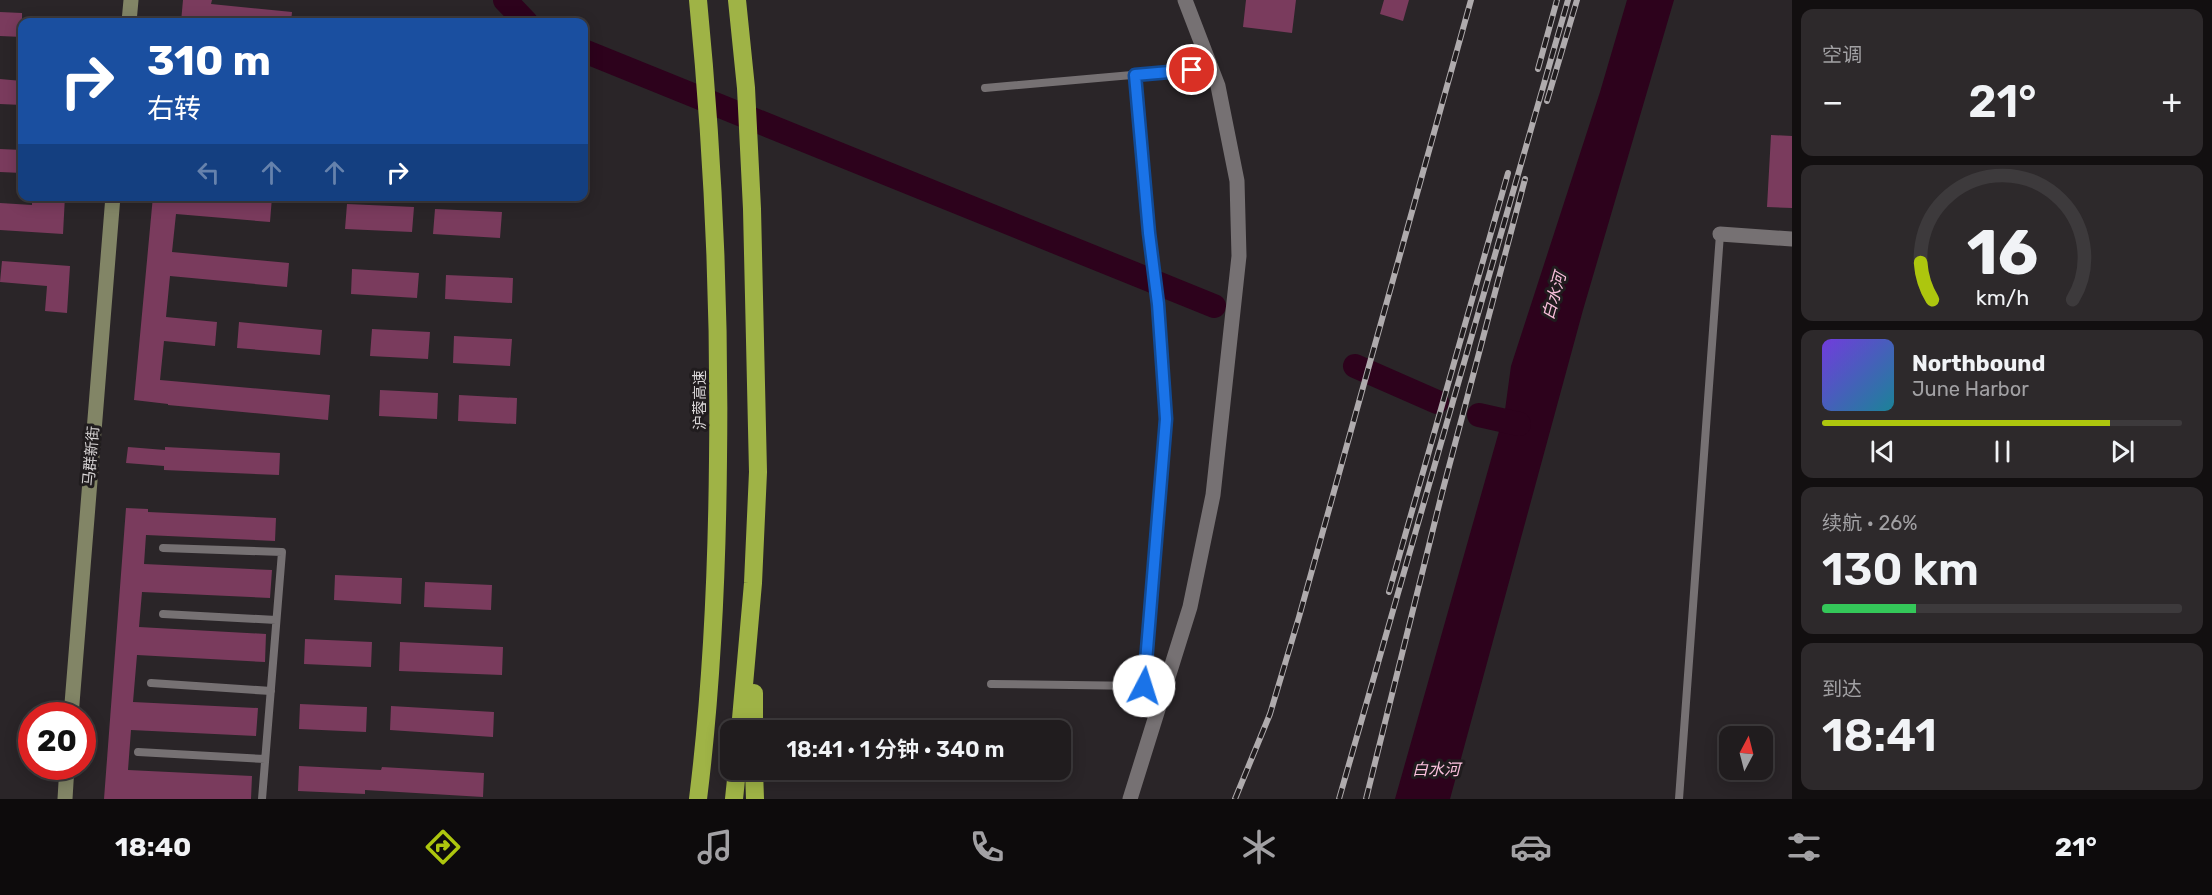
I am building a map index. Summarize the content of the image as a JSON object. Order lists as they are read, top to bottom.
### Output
{
  "streets": {
    "highway": ["沪蓉高速"],
    "main road": ["马群新街"]
  },
  "water": ["白水河"],
  "north": "top",
  "page": {
    "tile": [
      "空调",
      ["续航 · 26%", "130 km"],
      ["到达", "18:41"]
    ],
    "turn": ["310 m", "右转"],
    "heat": ["−", "21°", "+"],
    "song": ["Northbound", "June Harbor"],
    "limit": "20",
    "trip": "18:41 · 1 分钟 · 340 m",
    "tabs": ["18:40", "21°"],
    "gauge": ["16", "km/h"]
  }
}
